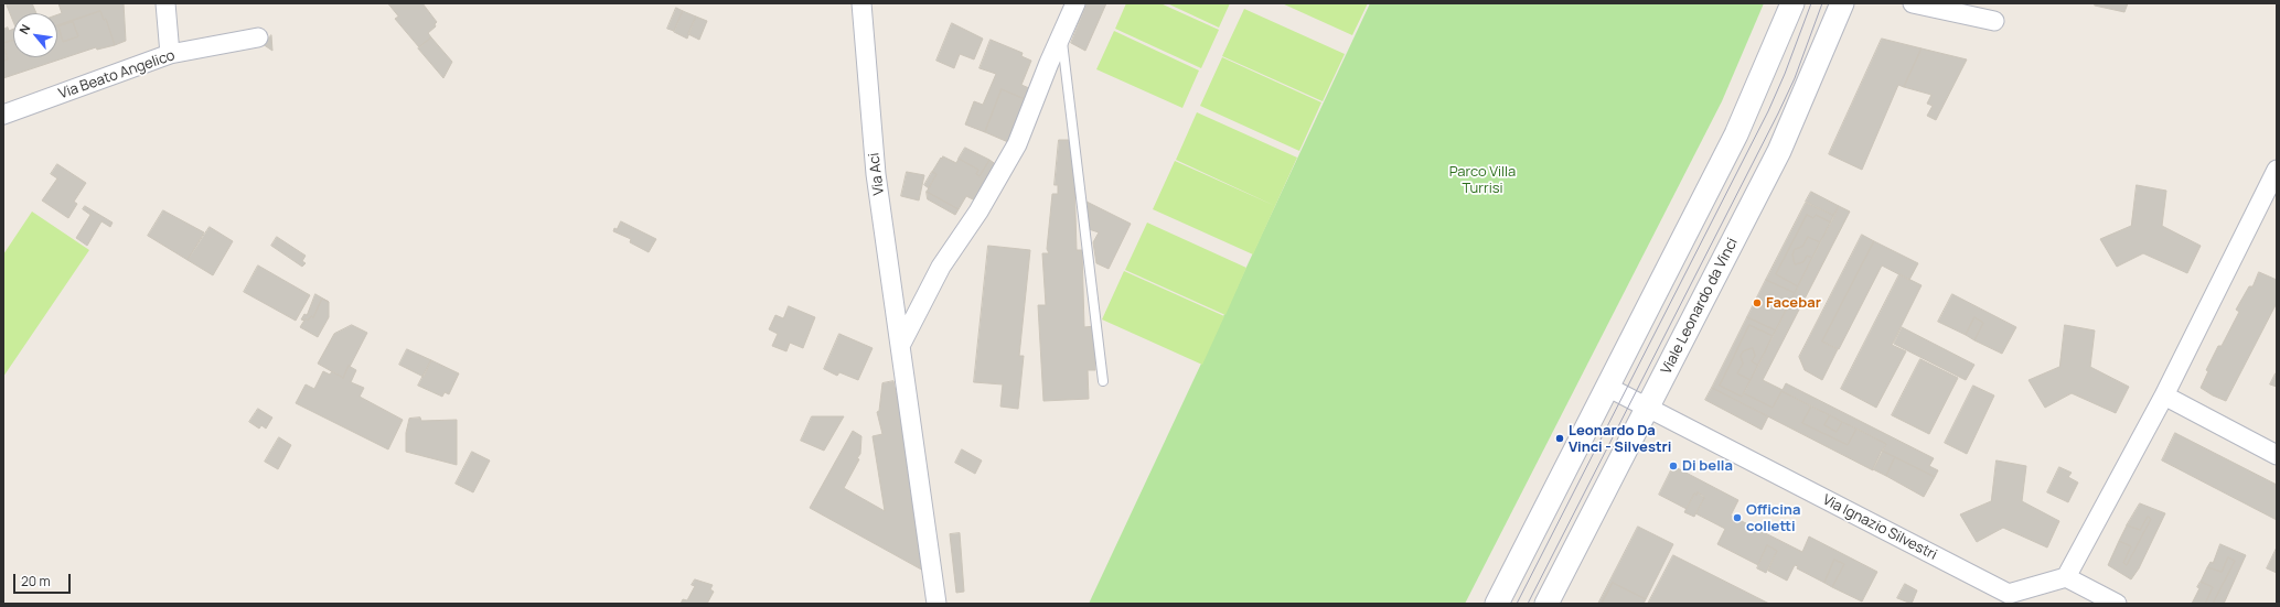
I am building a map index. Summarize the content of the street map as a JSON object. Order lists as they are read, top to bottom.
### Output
{
  "streets": {
    "street": [
      "Via Beato Angelico",
      "Via Aci",
      "Viale Leonardo da Vinci",
      "Via Ignazio Silvestri"
    ]
  },
  "crossings": [
    ["Viale Leonardo da Vinci", "Via Ignazio Silvestri"]
  ],
  "parks": ["Parco Villa Turrisi"],
  "places": [
    "Facebar",
    "Leonardo Da Vinci - Silvestri",
    "Di bella",
    "Officina colletti"
  ],
  "scale_bar": "20 m",
  "north": "top left"
}
